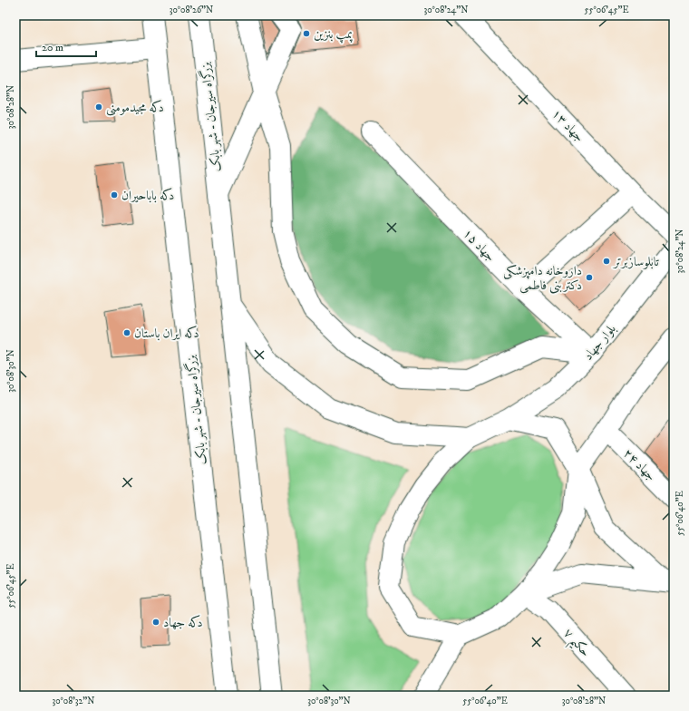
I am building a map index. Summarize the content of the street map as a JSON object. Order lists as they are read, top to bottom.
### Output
{
  "streets": {
    "main road": [
      "بزرگراه سیرجان - شهر بابک",
      "جهاد ۱۳",
      "جهاد ۱۵",
      "بلوار جهاد",
      "جهاد ۲۴",
      "حکیم ۷"
    ]
  },
  "crossings": [
    ["جهاد ۱۵", "بلوار جهاد"]
  ],
  "places": [
    "پمپ بنزین",
    "دکه مجیدمومنی",
    "دکه باباحیران",
    "تابلوسازبرتر",
    "داروخانه دامپزشکی دکتربنی فاطمی",
    "دکه ایران باستان",
    "دکه جهاد"
  ],
  "scale_bar": "20 m",
  "coordinates": [
    "30°08'26\"N",
    "30°08'24\"N",
    "55°06'45\"E",
    "30°08'28\"N",
    "30°08'30\"N",
    "55°06'40\"E",
    "30°08'32\"N"
  ]
}
